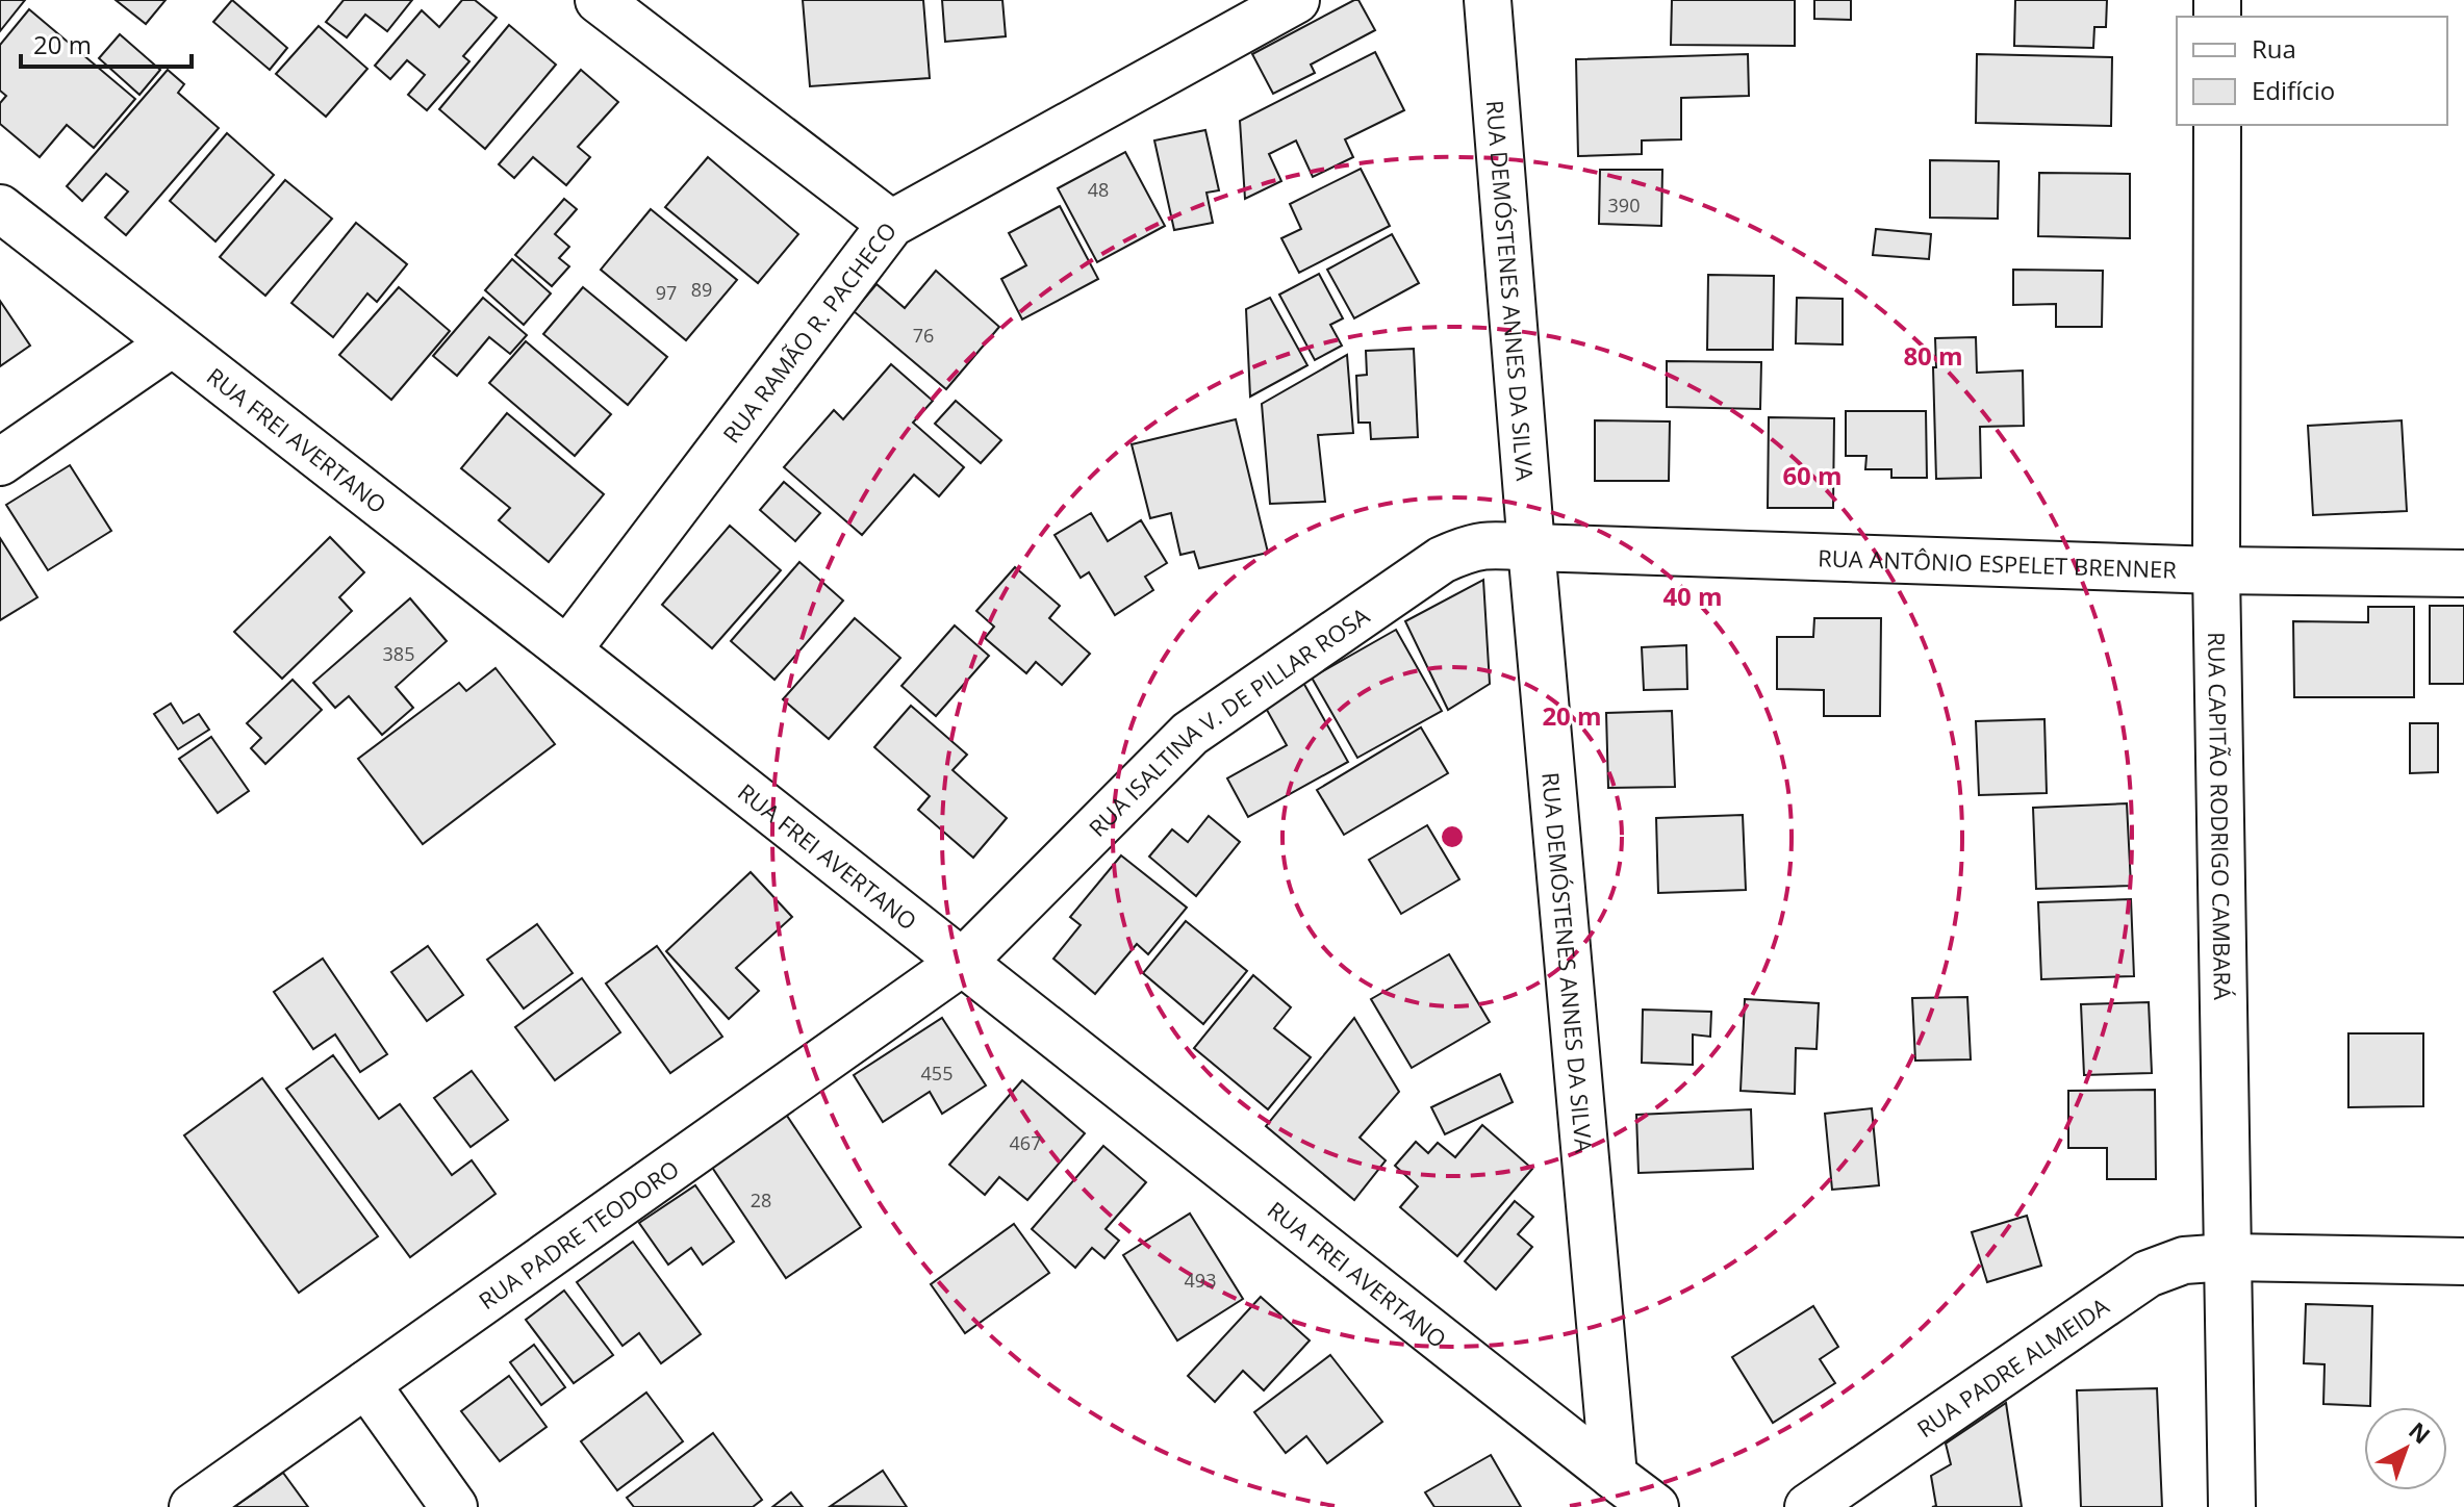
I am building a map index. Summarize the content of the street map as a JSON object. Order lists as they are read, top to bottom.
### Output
{
  "streets": {
    "street": [
      "RUA DEMÓSTENES ANNES DA SILVA",
      "RUA RAMÃO R. PACHECO",
      "RUA FREI AVERTANO",
      "RUA ANTÔNIO ESPELET BRENNER",
      "RUA ISALTINA V. DE PILLAR ROSA",
      "RUA CAPITÃO RODRIGO CAMBARÁ",
      "RUA PADRE TEODORO",
      "RUA PADRE ALMEIDA"
    ]
  },
  "crossings": [
    ["RUA DEMÓSTENES ANNES DA SILVA", "RUA FREI AVERTANO"],
    ["RUA DEMÓSTENES ANNES DA SILVA", "RUA ANTÔNIO ESPELET BRENNER"],
    ["RUA DEMÓSTENES ANNES DA SILVA", "RUA ISALTINA V. DE PILLAR ROSA"],
    ["RUA RAMÃO R. PACHECO", "RUA FREI AVERTANO"],
    ["RUA FREI AVERTANO", "RUA ISALTINA V. DE PILLAR ROSA"],
    ["RUA FREI AVERTANO", "RUA PADRE TEODORO"],
    ["RUA ANTÔNIO ESPELET BRENNER", "RUA ISALTINA V. DE PILLAR ROSA"],
    ["RUA ANTÔNIO ESPELET BRENNER", "RUA CAPITÃO RODRIGO CAMBARÁ"],
    ["RUA ISALTINA V. DE PILLAR ROSA", "RUA PADRE TEODORO"],
    ["RUA CAPITÃO RODRIGO CAMBARÁ", "RUA PADRE ALMEIDA"]
  ],
  "house_numbers": [
    "48",
    "390",
    "89",
    "97",
    "76",
    "385",
    "455",
    "467",
    "28",
    "493"
  ],
  "legend": ["Rua", "Edifício"],
  "scale_bar": "20 m",
  "north": "top right",
  "rings": [
    "80 m",
    "60 m",
    "40 m",
    "20 m"
  ]
}
